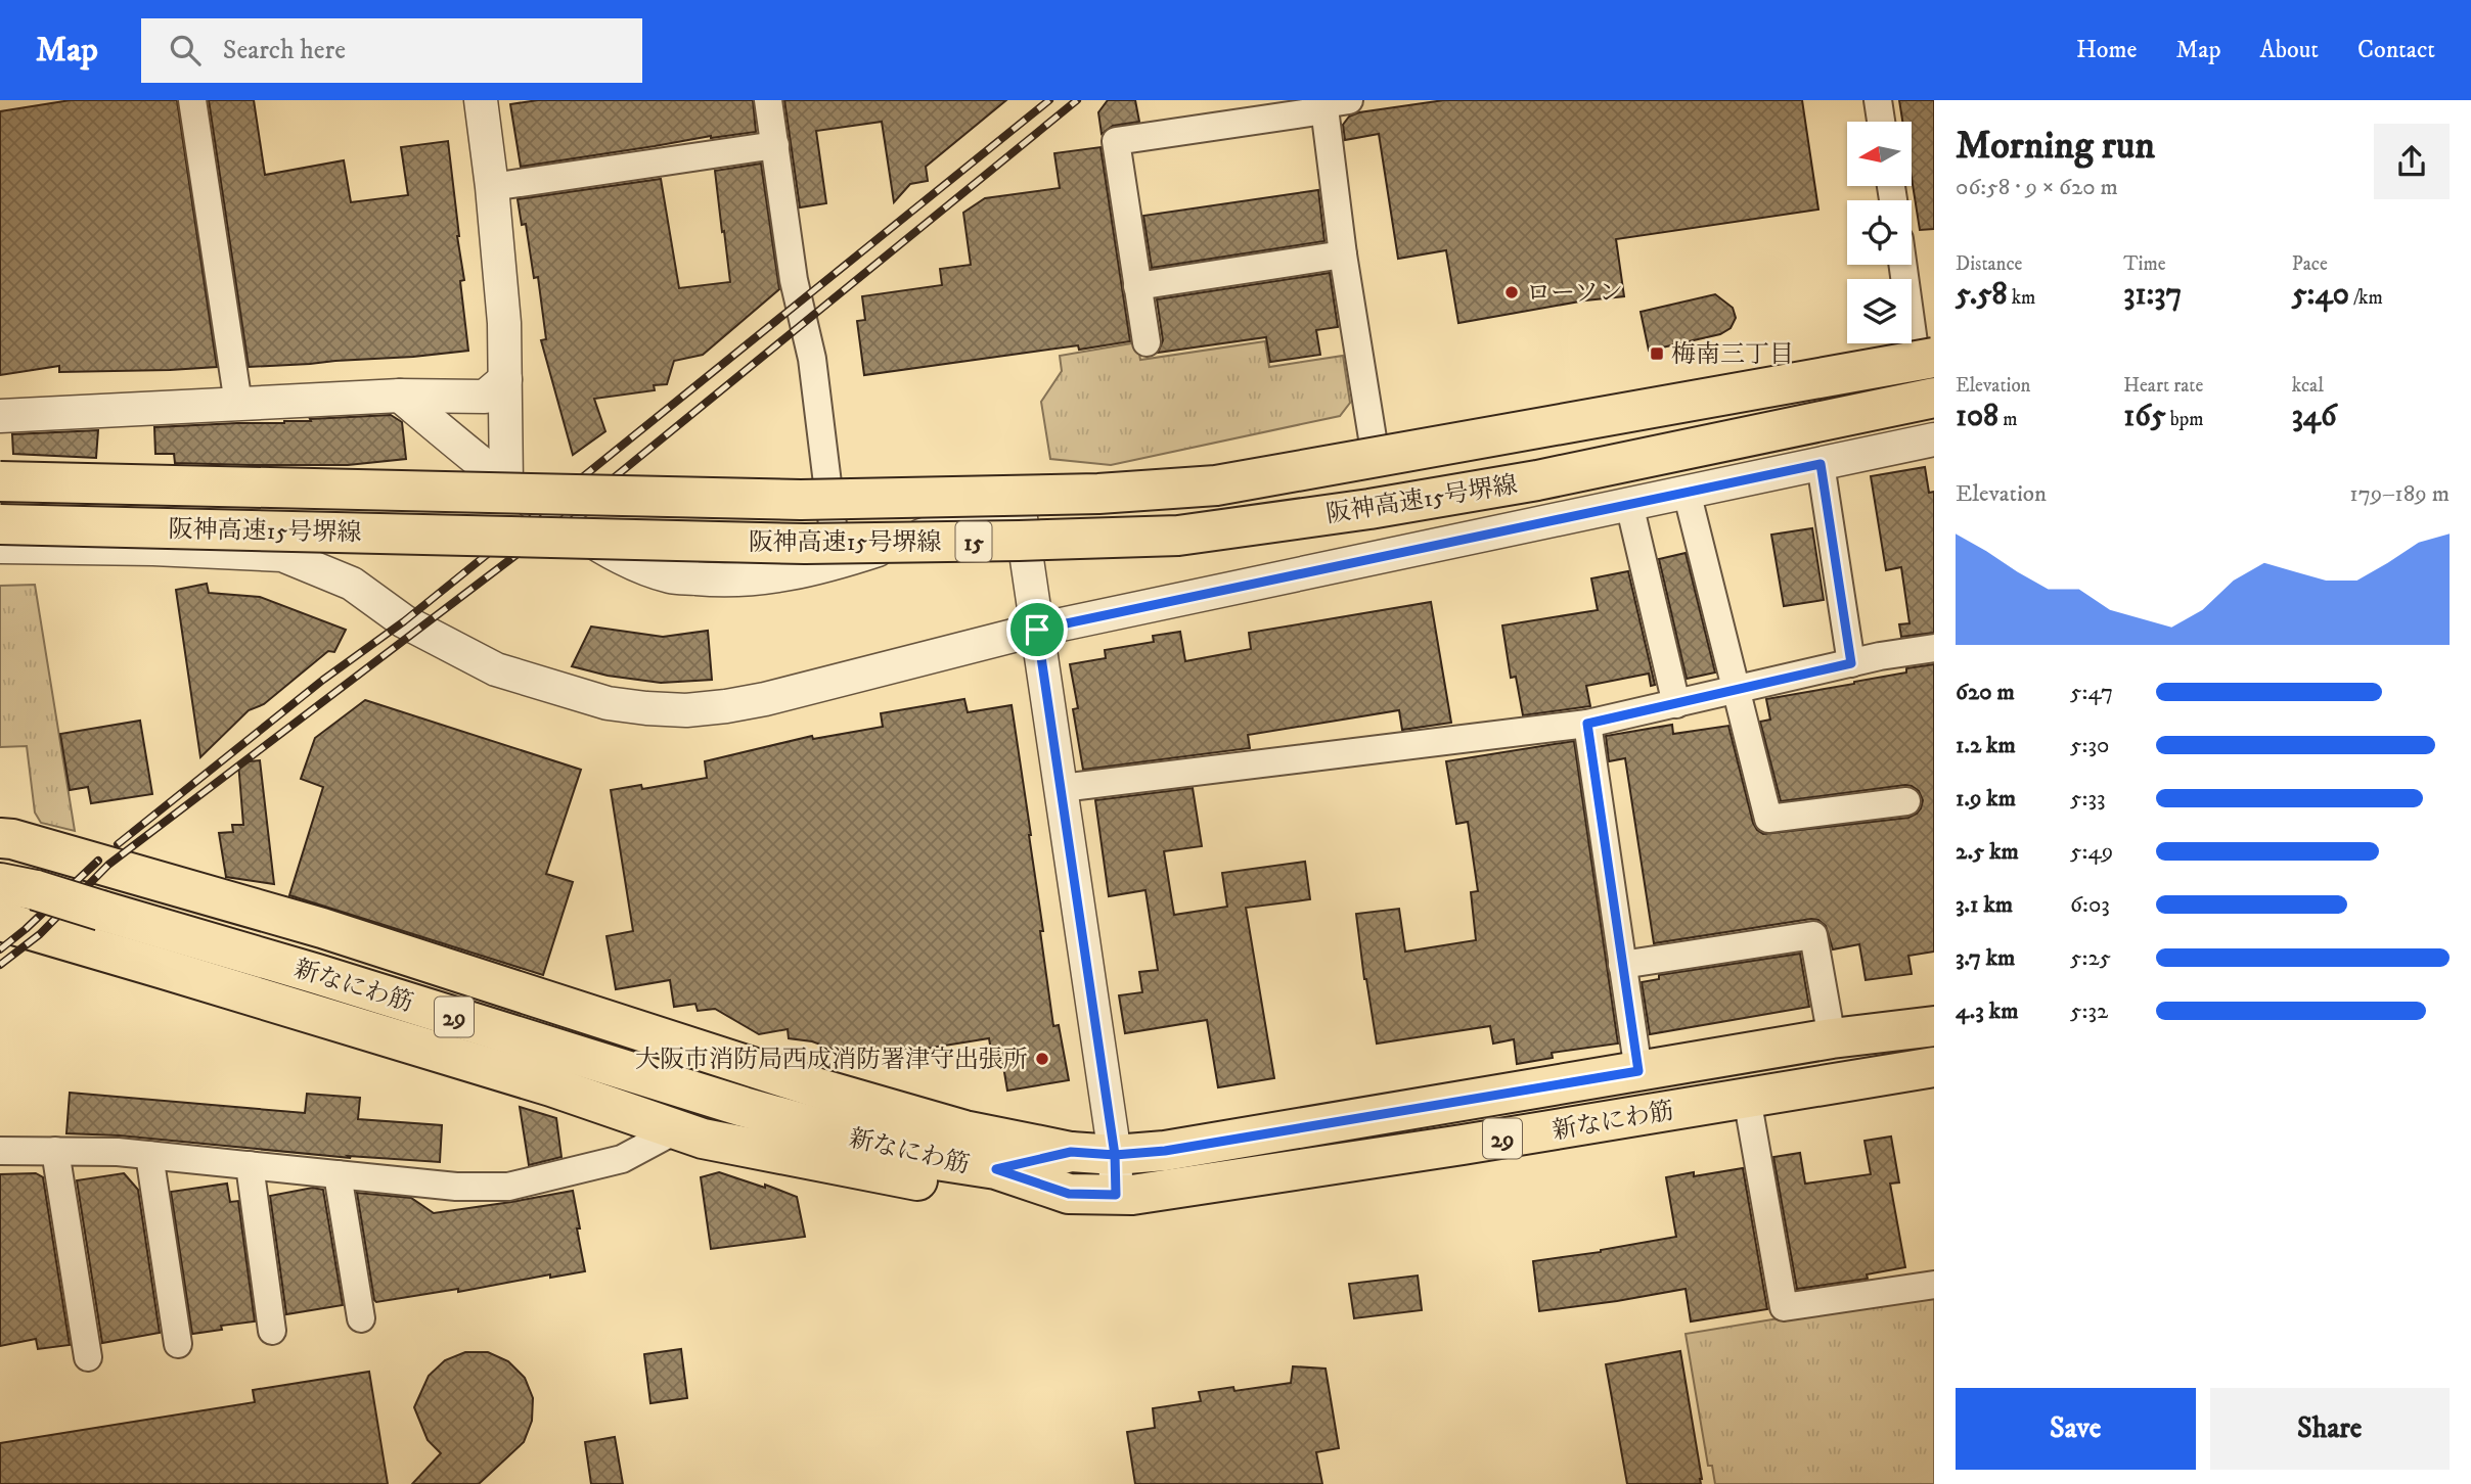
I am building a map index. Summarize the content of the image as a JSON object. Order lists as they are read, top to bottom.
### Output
{
  "streets": {
    "main road": [
      "阪神高速15号堺線",
      "15",
      "新なにわ筋",
      "29"
    ]
  },
  "places": {
    "other": ["ローソン", "大阪市消防局西成消防署津守出張所"],
    "transit": ["梅南三丁目"]
  },
  "north": "left",
  "page": {
    "header": "Map",
    "search": "Search here",
    "nav": [
      "Home",
      "Map",
      "About",
      "Contact"
    ],
    "heading": ["Morning run", "06:58 · 9 × 620 m"],
    "stats": [
      ["Distance", "5.58 km"],
      ["Time", "31:37"],
      ["Pace", "5:40 /km"],
      ["Elevation", "108 m"],
      ["Heart rate", "165 bpm"],
      ["kcal", "346"]
    ],
    "chart": ["Elevation", "179–189 m"],
    "list": [
      {
        "name": "620 m",
        "note": "5:47"
      },
      {
        "name": "1.2 km",
        "note": "5:30"
      },
      {
        "name": "1.9 km",
        "note": "5:33"
      },
      {
        "name": "2.5 km",
        "note": "5:49"
      },
      {
        "name": "3.1 km",
        "note": "6:03"
      },
      {
        "name": "3.7 km",
        "note": "5:25"
      },
      {
        "name": "4.3 km",
        "note": "5:32"
      }
    ],
    "buttons": ["Save", "Share"]
  }
}
